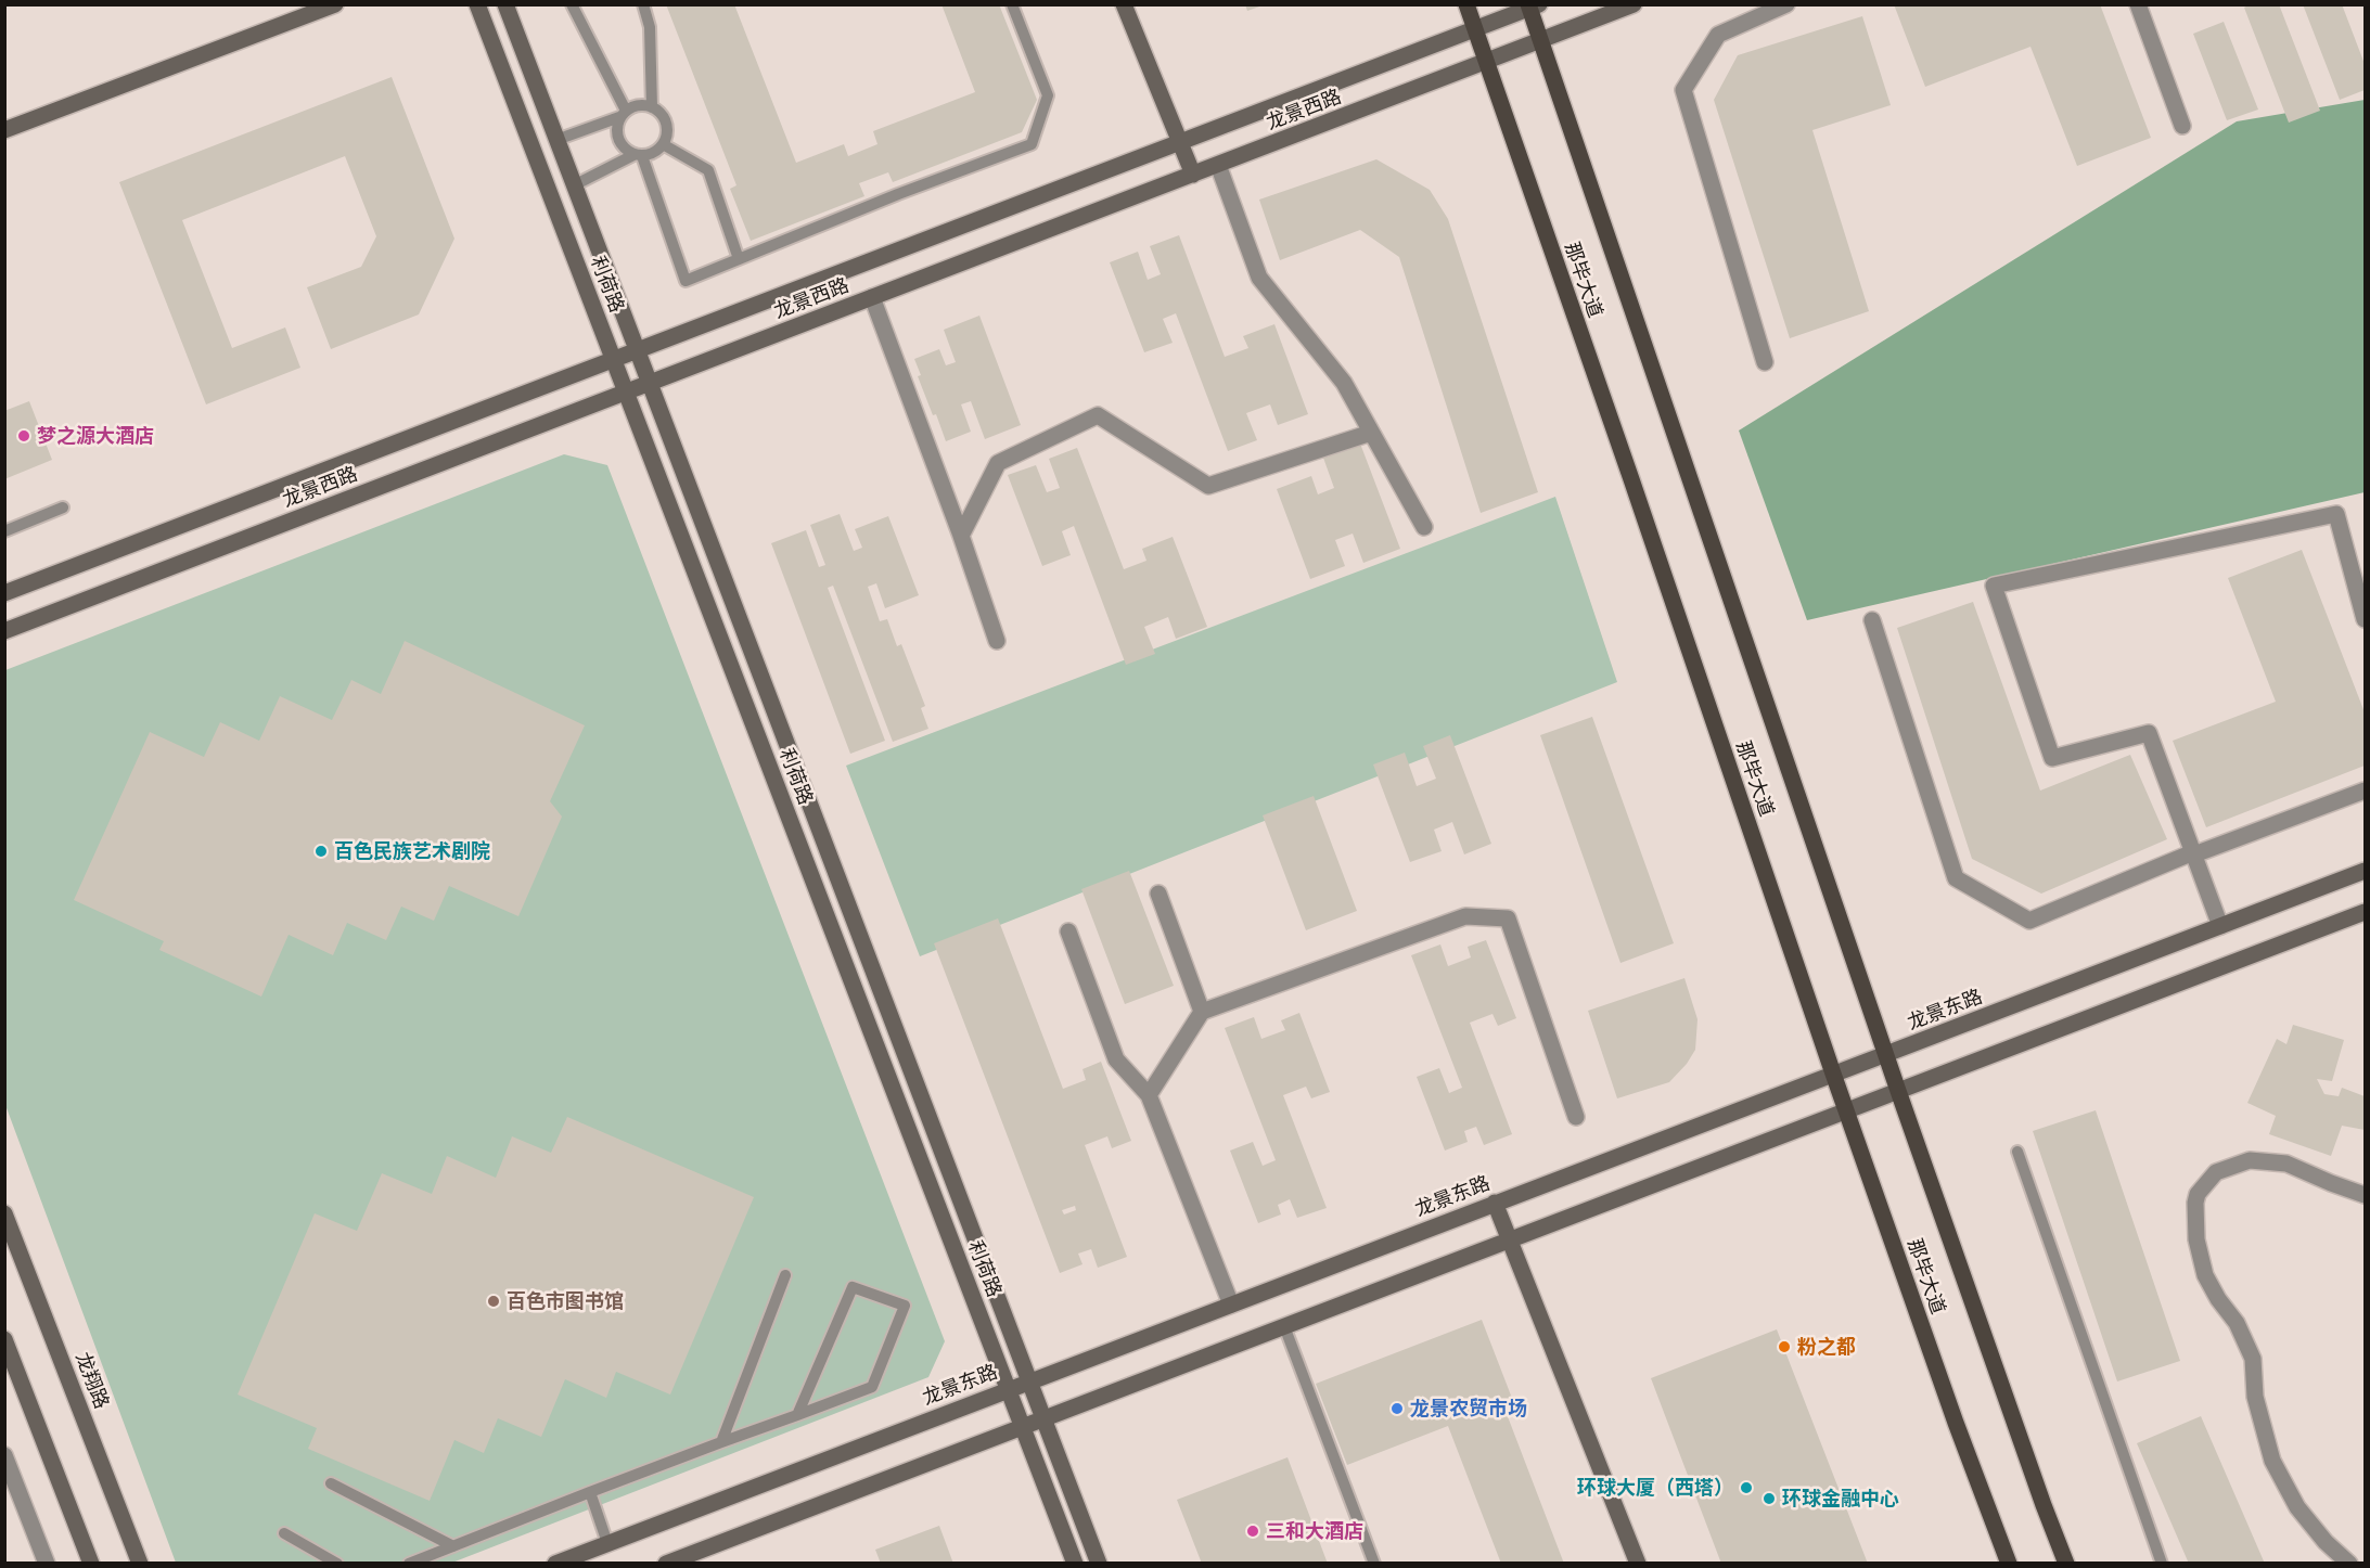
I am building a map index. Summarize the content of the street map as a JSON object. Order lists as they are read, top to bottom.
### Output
{
  "streets": {
    "main road": [
      "龙景西路",
      "那毕大道",
      "利荷路",
      "龙景东路",
      "龙翔路"
    ]
  },
  "crossings": [
    ["龙景西路", "那毕大道"],
    ["龙景西路", "利荷路"],
    ["那毕大道", "龙景东路"],
    ["利荷路", "龙景东路"]
  ],
  "places": [
    "梦之源大酒店",
    "百色民族艺术剧院",
    "百色市图书馆",
    "粉之都",
    "龙景农贸市场",
    "环球大厦（西塔）",
    "环球金融中心",
    "三和大酒店"
  ]
}
